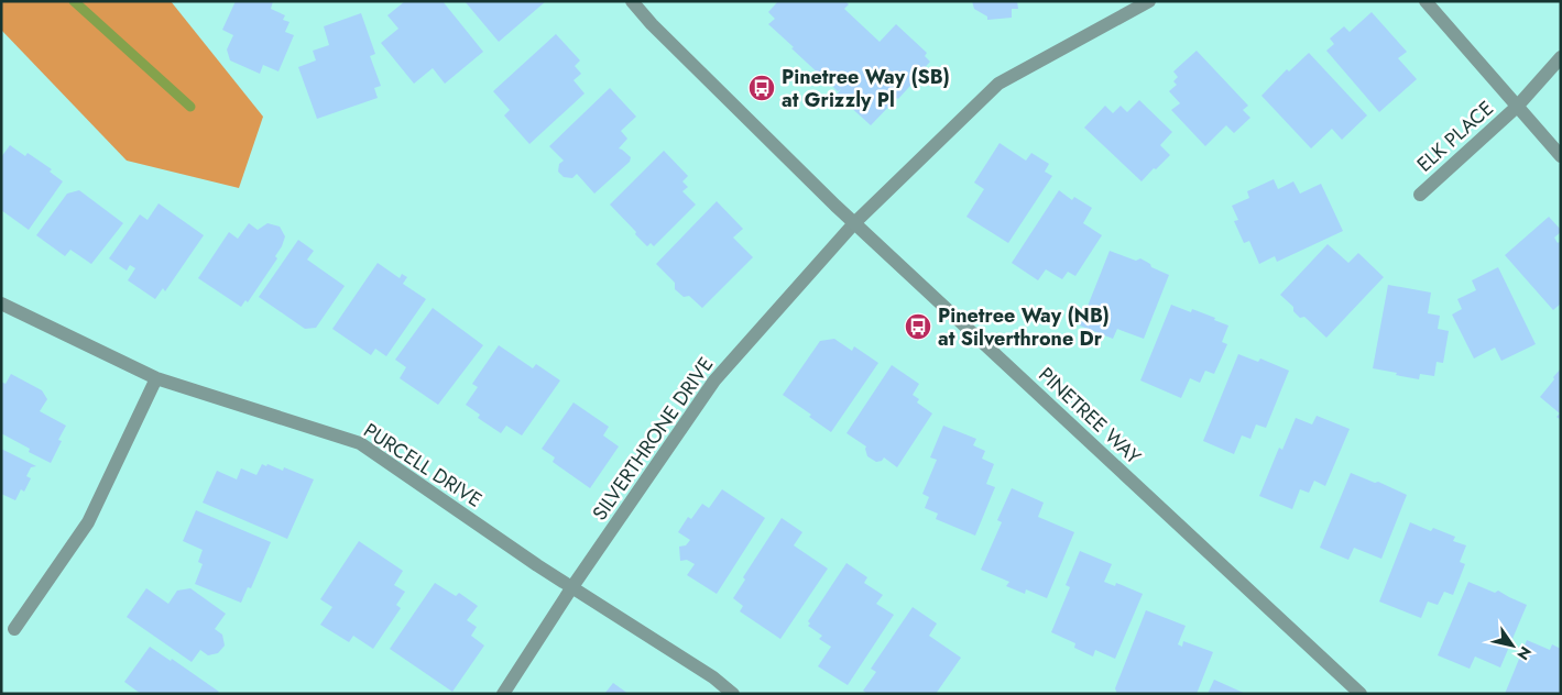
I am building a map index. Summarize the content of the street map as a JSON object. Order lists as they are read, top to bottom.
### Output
{
  "streets": {
    "street": [
      "ELK PLACE",
      "PINETREE WAY",
      "SILVERTHRONE DRIVE",
      "PURCELL DRIVE"
    ]
  },
  "crossings": [
    ["PINETREE WAY", "SILVERTHRONE DRIVE"],
    ["SILVERTHRONE DRIVE", "PURCELL DRIVE"]
  ],
  "places": {
    "bus stop": ["Pinetree Way (SB) at Grizzly Pl", "Pinetree Way (NB) at Silverthrone Dr"]
  },
  "north": "bottom right"
}
